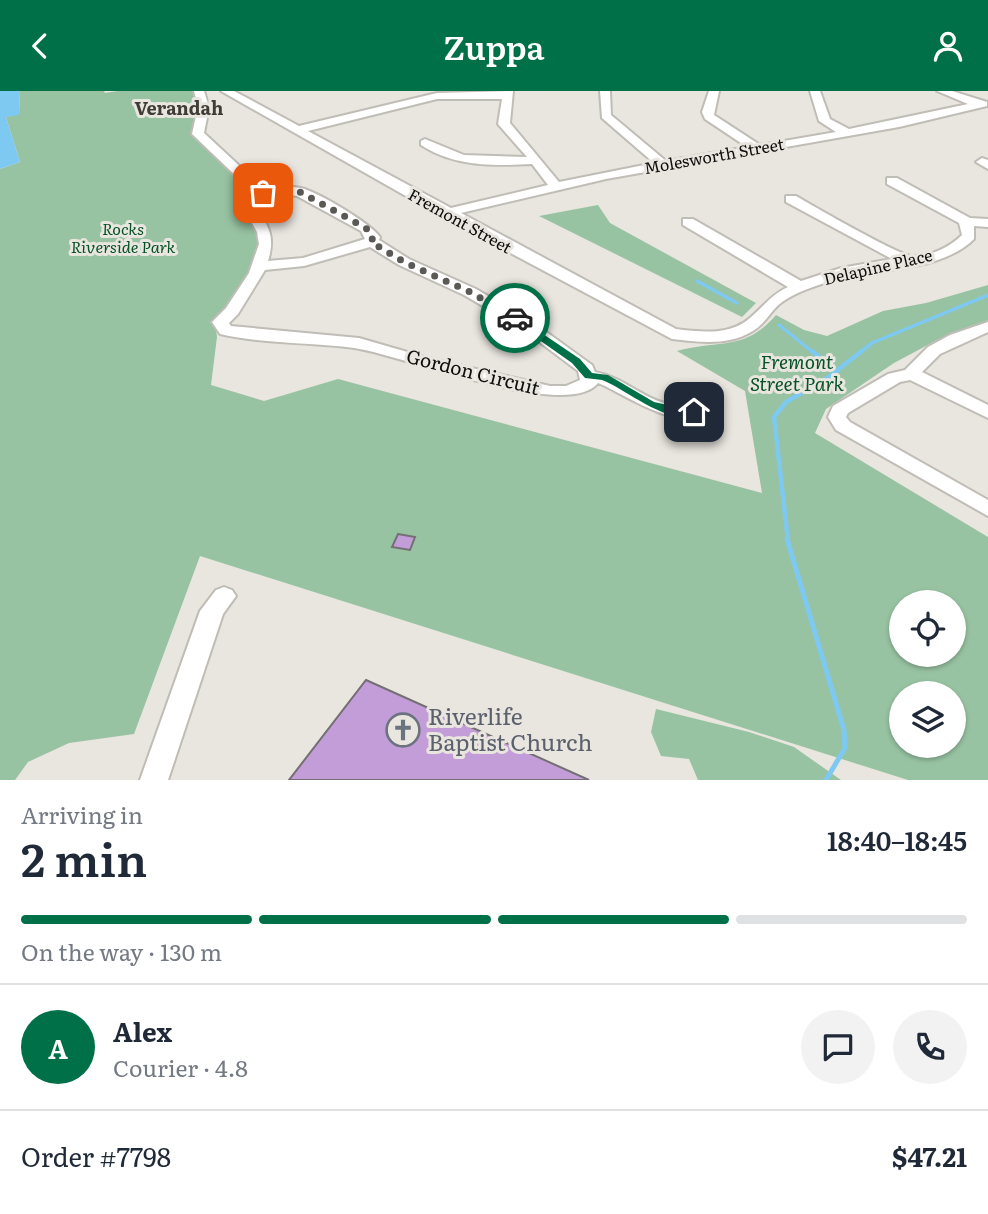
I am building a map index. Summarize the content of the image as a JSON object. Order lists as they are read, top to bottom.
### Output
{
  "streets": {
    "street": [
      "Molesworth Street",
      "Fremont Street",
      "Delapine Place",
      "Gordon Circuit"
    ]
  },
  "crossings": [
    ["Molesworth Street", "Fremont Street"],
    ["Fremont Street", "Delapine Place"]
  ],
  "districts": ["Verandah"],
  "parks": ["Rocks Riverside Park", "Fremont Street Park"],
  "places": {
    "church": ["Riverlife Baptist Church"]
  },
  "page": {
    "header": "Zuppa",
    "heading": ["2 min", "Arriving in", "18:40–18:45"],
    "panel": [
      "Alex",
      "Courier · 4.8",
      "Order #7798",
      "$47.21"
    ],
    "bar": "On the way · 130 m",
    "round": "A"
  }
}
